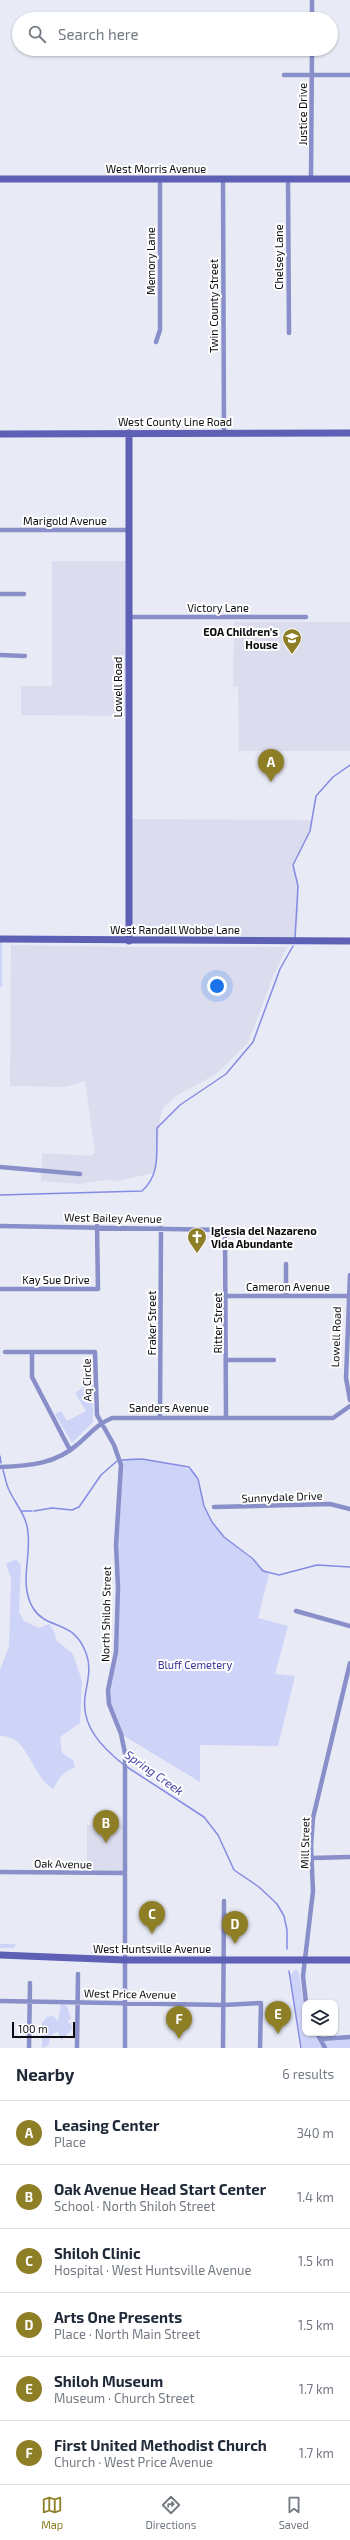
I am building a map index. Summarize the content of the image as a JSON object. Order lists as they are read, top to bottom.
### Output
{
  "streets": {
    "street": [
      "Justice Drive",
      "West Morris Avenue",
      "Chelsey Lane",
      "Memory Lane",
      "Twin County Street",
      "West County Line Road",
      "Marigold Avenue",
      "Victory Lane",
      "Lowell Road",
      "West Randall Wobbe Lane",
      "West Bailey Avenue",
      "Kay Sue Drive",
      "Cameron Avenue",
      "Fraker Street",
      "Ritter Street",
      "Aq Circle",
      "Sanders Avenue",
      "Sunnydale Drive",
      "North Shiloh Street",
      "Mill Street",
      "Oak Avenue",
      "West Huntsville Avenue",
      "West Price Avenue"
    ]
  },
  "crossings": [
    ["Justice Drive", "West Morris Avenue"],
    ["West Morris Avenue", "Chelsey Lane"],
    ["West Morris Avenue", "Memory Lane"],
    ["West Morris Avenue", "Twin County Street"],
    ["Twin County Street", "West County Line Road"],
    ["West County Line Road", "Lowell Road"],
    ["Marigold Avenue", "Lowell Road"],
    ["Victory Lane", "Lowell Road"],
    ["Lowell Road", "West Randall Wobbe Lane"],
    ["Lowell Road", "Cameron Avenue"],
    ["West Bailey Avenue", "Kay Sue Drive"],
    ["West Bailey Avenue", "Fraker Street"],
    ["West Bailey Avenue", "Ritter Street"],
    ["Cameron Avenue", "Ritter Street"],
    ["Fraker Street", "Sanders Avenue"],
    ["Ritter Street", "Sanders Avenue"],
    ["Aq Circle", "Sanders Avenue"],
    ["Aq Circle", "North Shiloh Street"],
    ["Sanders Avenue", "North Shiloh Street"],
    ["North Shiloh Street", "Oak Avenue"],
    ["North Shiloh Street", "West Huntsville Avenue"],
    ["North Shiloh Street", "West Price Avenue"],
    ["Mill Street", "West Huntsville Avenue"]
  ],
  "water": ["Spring Creek"],
  "parks": ["Bluff Cemetery"],
  "places": {
    "school or university": ["EOA Children’s House"],
    "church": ["Iglesia del Nazareno Vida Abundante"]
  },
  "scale_bar": "100 m",
  "page": {
    "search": "Search here",
    "pins": [
      "A",
      "B",
      "C",
      "D",
      "E",
      "F"
    ],
    "scale": "100 m",
    "heading": ["Nearby", "6 results"],
    "list": [
      {
        "mark": "A",
        "name": "Leasing Center",
        "note": "Place",
        "value": "340 m"
      },
      {
        "mark": "B",
        "name": "Oak Avenue Head Start Center",
        "note": "School · North Shiloh Street",
        "value": "1.4 km"
      },
      {
        "mark": "C",
        "name": "Shiloh Clinic",
        "note": "Hospital · West Huntsville Avenue",
        "value": "1.5 km"
      },
      {
        "mark": "D",
        "name": "Arts One Presents",
        "note": "Place · North Main Street",
        "value": "1.5 km"
      },
      {
        "mark": "E",
        "name": "Shiloh Museum",
        "note": "Museum · Church Street",
        "value": "1.7 km"
      },
      {
        "mark": "F",
        "name": "First United Methodist Church",
        "note": "Church · West Price Avenue",
        "value": "1.7 km"
      }
    ],
    "nav": ["Map", "Directions", "Saved"]
  }
}
